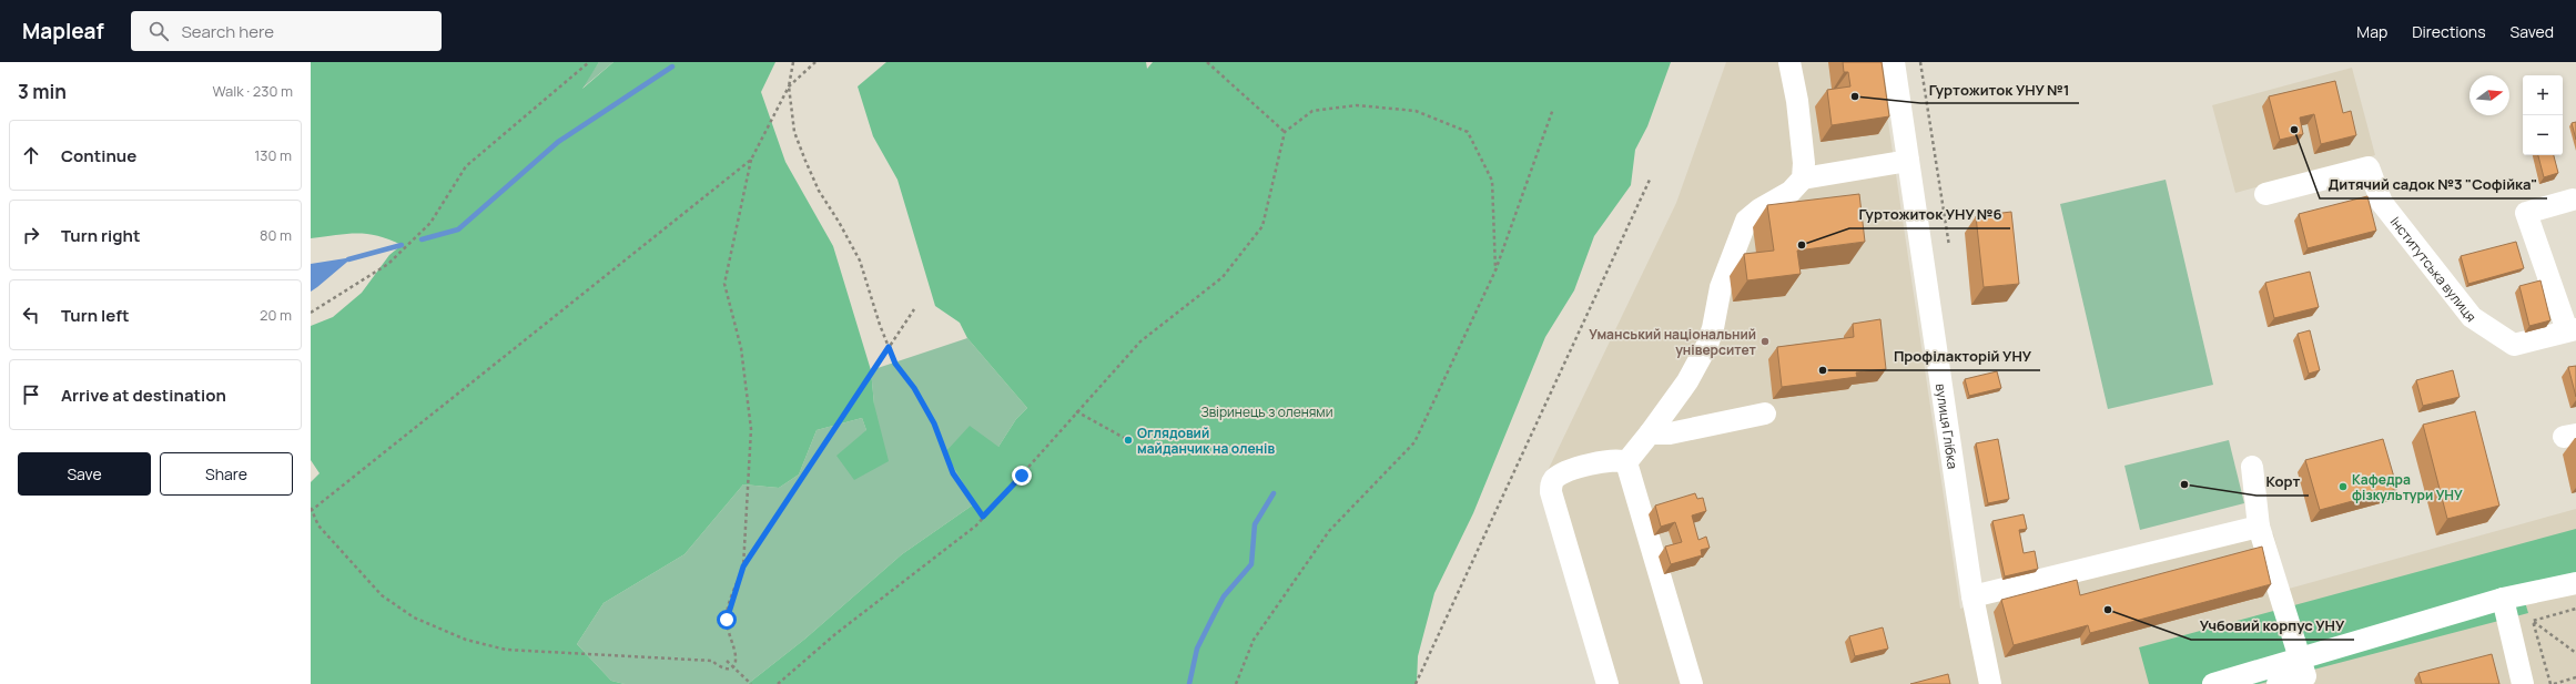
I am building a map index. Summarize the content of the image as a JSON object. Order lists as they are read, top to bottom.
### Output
{
  "streets": {
    "street": ["Інститутська вулиця", "вулиця Глібка"]
  },
  "parks": ["Звіринець з оленями"],
  "places": [
    "Гуртожиток УНУ №1",
    "Дитячий садок №3 \"Софійка\"",
    "Гуртожиток УНУ №6",
    "Уманський національний університет",
    "Профілакторій УНУ",
    "Оглядовий майданчик на оленів",
    "Корт",
    "Кафедра фізкультури УНУ",
    "Учбовий корпус УНУ"
  ],
  "north": "right",
  "page": {
    "header": "Mapleaf",
    "search": "Search here",
    "nav": ["Map", "Directions", "Saved"],
    "heading": ["3 min", "Walk · 230 m"],
    "map_buttons": ["+", "−"],
    "list": [
      ["Continue", "130 m"],
      ["Turn right", "80 m"],
      ["Turn left", "20 m"],
      "Arrive at destination"
    ],
    "buttons": ["Save", "Share"]
  }
}
